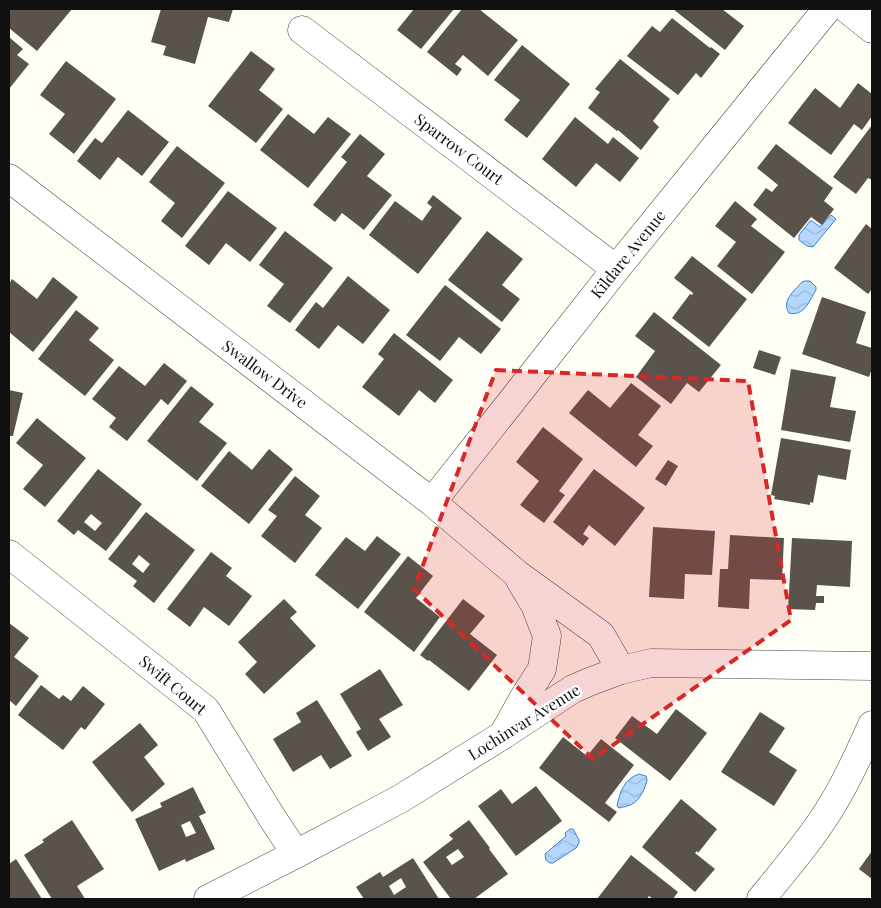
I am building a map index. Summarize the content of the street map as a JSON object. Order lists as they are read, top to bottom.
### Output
{
  "streets": {
    "street": [
      "Sparrow Court",
      "Kildare Avenue",
      "Swallow Drive",
      "Swift Court",
      "Lochinvar Avenue"
    ]
  },
  "crossings": [
    ["Sparrow Court", "Kildare Avenue"],
    ["Kildare Avenue", "Swallow Drive"],
    ["Swallow Drive", "Lochinvar Avenue"],
    ["Swift Court", "Lochinvar Avenue"]
  ]
}
